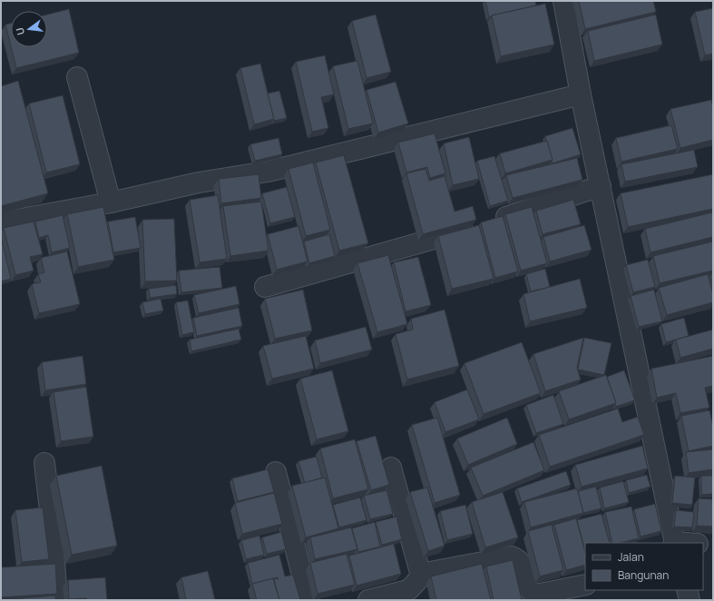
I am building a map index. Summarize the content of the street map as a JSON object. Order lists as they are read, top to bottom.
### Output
{
  "legend": ["Jalan", "Bangunan"],
  "north": "left"
}
